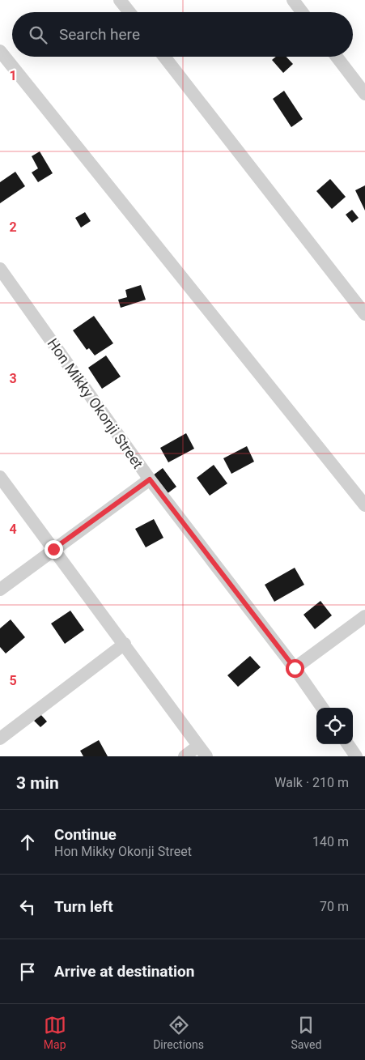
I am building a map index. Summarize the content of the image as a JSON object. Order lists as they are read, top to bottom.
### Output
{
  "streets": {
    "street": ["Hon Mikky Okonji Street"]
  },
  "page": {
    "search": "Search here",
    "heading": ["3 min", "Walk · 210 m"],
    "list": [
      ["Continue", "Hon Mikky Okonji Street", "140 m"],
      ["Turn left", "70 m"],
      "Arrive at destination"
    ],
    "nav": ["Map", "Directions", "Saved"]
  },
  "grid": {
    "rows": [
      "1",
      "2",
      "3",
      "4",
      "5"
    ]
  }
}
